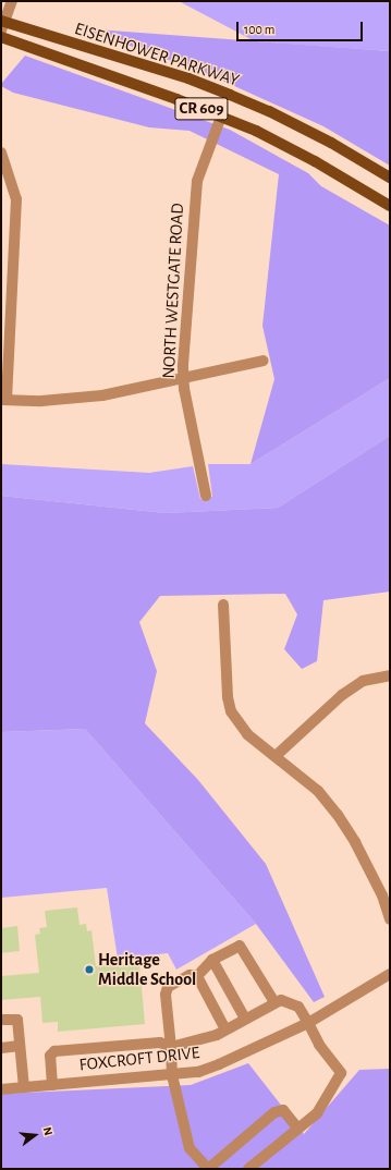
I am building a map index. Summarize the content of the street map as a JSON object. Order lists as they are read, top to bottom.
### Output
{
  "streets": {
    "main road": ["EISENHOWER PARKWAY", "CR 609"],
    "street": ["NORTH WESTGATE ROAD", "FOXCROFT DRIVE"]
  },
  "crossings": [
    ["EISENHOWER PARKWAY", "NORTH WESTGATE ROAD"]
  ],
  "places": ["Heritage Middle School"],
  "scale_bar": "100 m",
  "north": "right"
}
